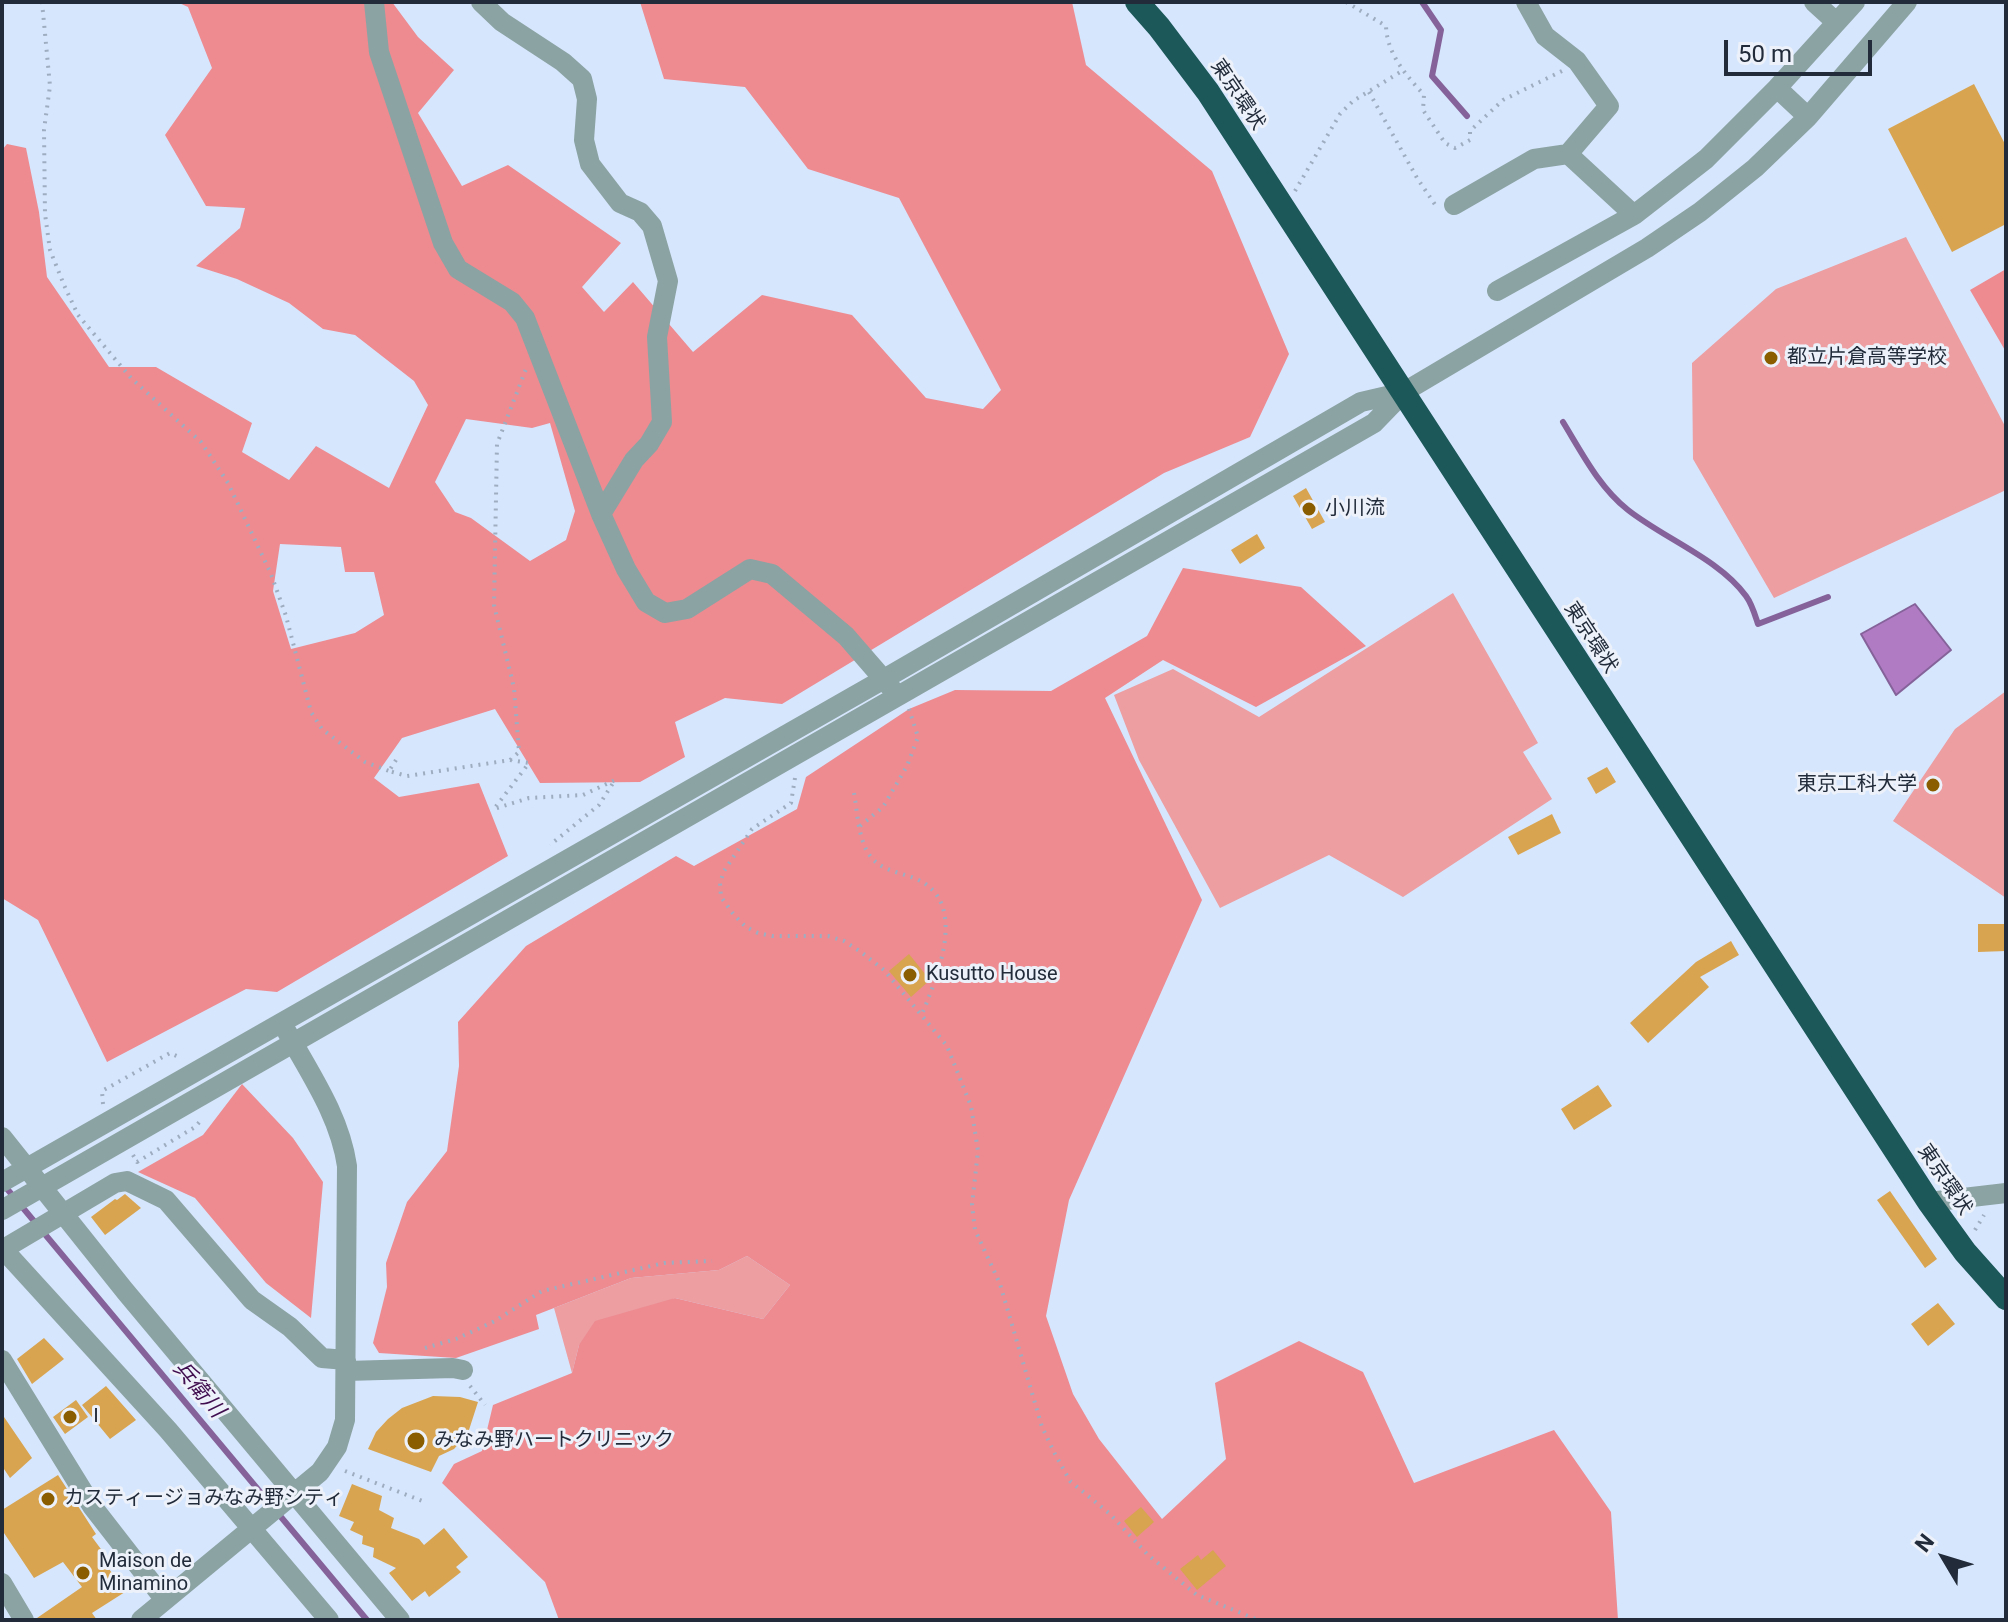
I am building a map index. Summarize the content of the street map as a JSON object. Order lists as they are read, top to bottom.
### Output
{
  "streets": {
    "highway": ["東京環状"]
  },
  "water": ["兵衛川"],
  "places": [
    "都立片倉高等学校",
    "小川流",
    "東京工科大学",
    "Kusutto House",
    "Ⅰ",
    "みなみ野ハートクリニック",
    "カスティージョみなみ野シティ",
    "Maison de Minamino"
  ],
  "scale_bar": "50 m",
  "north": "top left"
}
